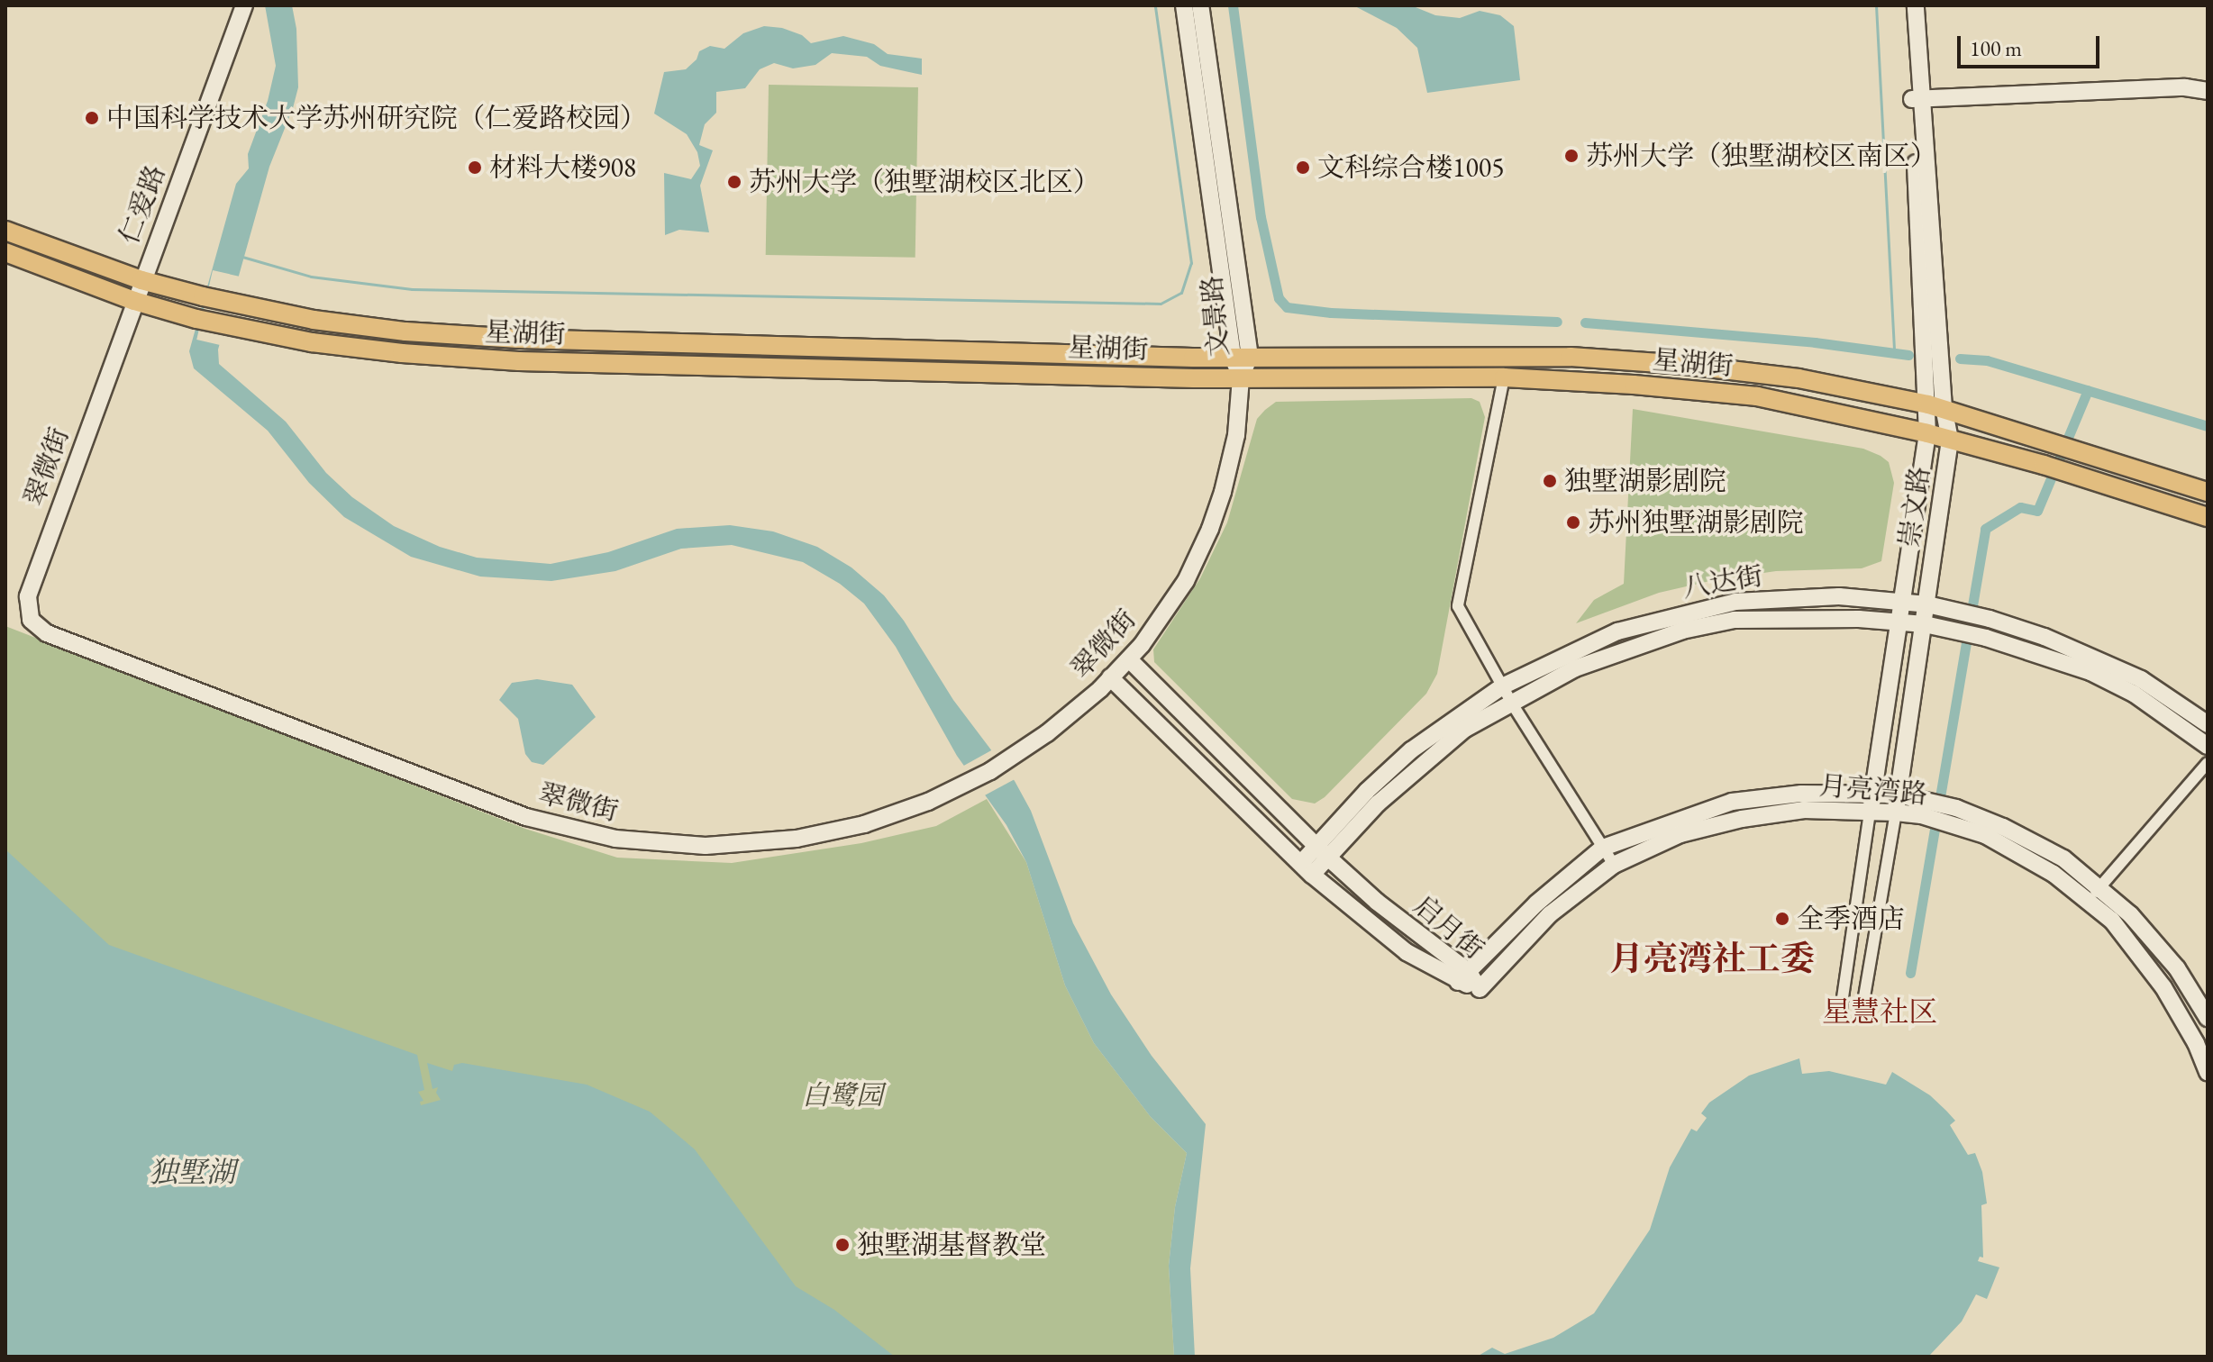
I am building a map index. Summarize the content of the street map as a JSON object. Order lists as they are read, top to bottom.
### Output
{
  "streets": {
    "main road": ["星湖街"],
    "street": [
      "仁爱路",
      "文景路",
      "翠微街",
      "崇文路",
      "八达街",
      "月亮湾路",
      "启月街"
    ]
  },
  "crossings": [
    ["仁爱路", "星湖街"],
    ["仁爱路", "翠微街"],
    ["文景路", "星湖街"],
    ["文景路", "翠微街"],
    ["星湖街", "翠微街"],
    ["星湖街", "崇文路"],
    ["翠微街", "启月街"],
    ["崇文路", "八达街"],
    ["崇文路", "月亮湾路"],
    ["八达街", "启月街"],
    ["月亮湾路", "启月街"]
  ],
  "districts": ["月亮湾社工委", "星慧社区"],
  "water": ["独墅湖"],
  "parks": ["白鹭园"],
  "places": [
    "中国科学技术大学苏州研究院（仁爱路校园）",
    "苏州大学（独墅湖校区南区）",
    "材料大楼908",
    "文科综合楼1005",
    "苏州大学（独墅湖校区北区）",
    "独墅湖影剧院",
    "苏州独墅湖影剧院",
    "全季酒店",
    "独墅湖基督教堂"
  ],
  "scale_bar": "100 m"
}
